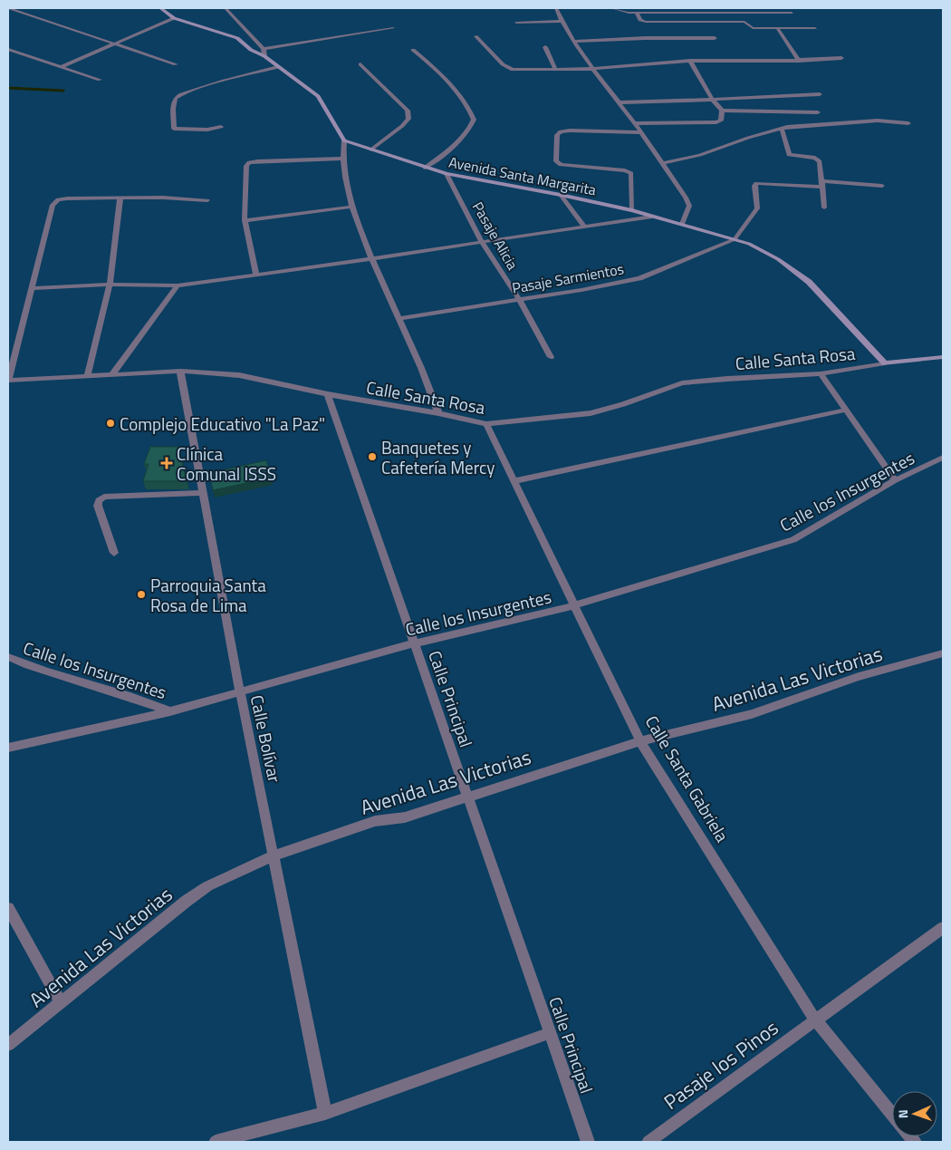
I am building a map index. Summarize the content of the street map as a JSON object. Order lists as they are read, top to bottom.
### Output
{
  "streets": {
    "street": [
      "Avenida Santa Margarita",
      "Pasaje Alicia",
      "Pasaje Sarmientos",
      "Calle Santa Rosa",
      "Calle los Insurgentes",
      "Avenida Las Victorias",
      "Calle Principal",
      "Calle Bolívar",
      "Calle Santa Gabriela",
      "Pasaje los Pinos"
    ]
  },
  "crossings": [
    ["Avenida Santa Margarita", "Pasaje Alicia"],
    ["Avenida Santa Margarita", "Pasaje Sarmientos"],
    ["Avenida Santa Margarita", "Calle Santa Rosa"],
    ["Pasaje Alicia", "Pasaje Sarmientos"],
    ["Calle Santa Rosa", "Calle Principal"],
    ["Calle Santa Rosa", "Calle Bolívar"],
    ["Calle Santa Rosa", "Calle Santa Gabriela"],
    ["Calle los Insurgentes", "Calle Principal"],
    ["Calle los Insurgentes", "Calle Bolívar"],
    ["Calle los Insurgentes", "Calle Santa Gabriela"],
    ["Avenida Las Victorias", "Calle Principal"],
    ["Avenida Las Victorias", "Calle Bolívar"],
    ["Avenida Las Victorias", "Calle Santa Gabriela"],
    ["Calle Santa Gabriela", "Pasaje los Pinos"]
  ],
  "places": {
    "other": ["Complejo Educativo \"La Paz\"", "Banquetes y Cafetería Mercy", "Parroquia Santa Rosa de Lima"],
    "health": ["Clínica Comunal ISSS"]
  },
  "north": "left"
}
